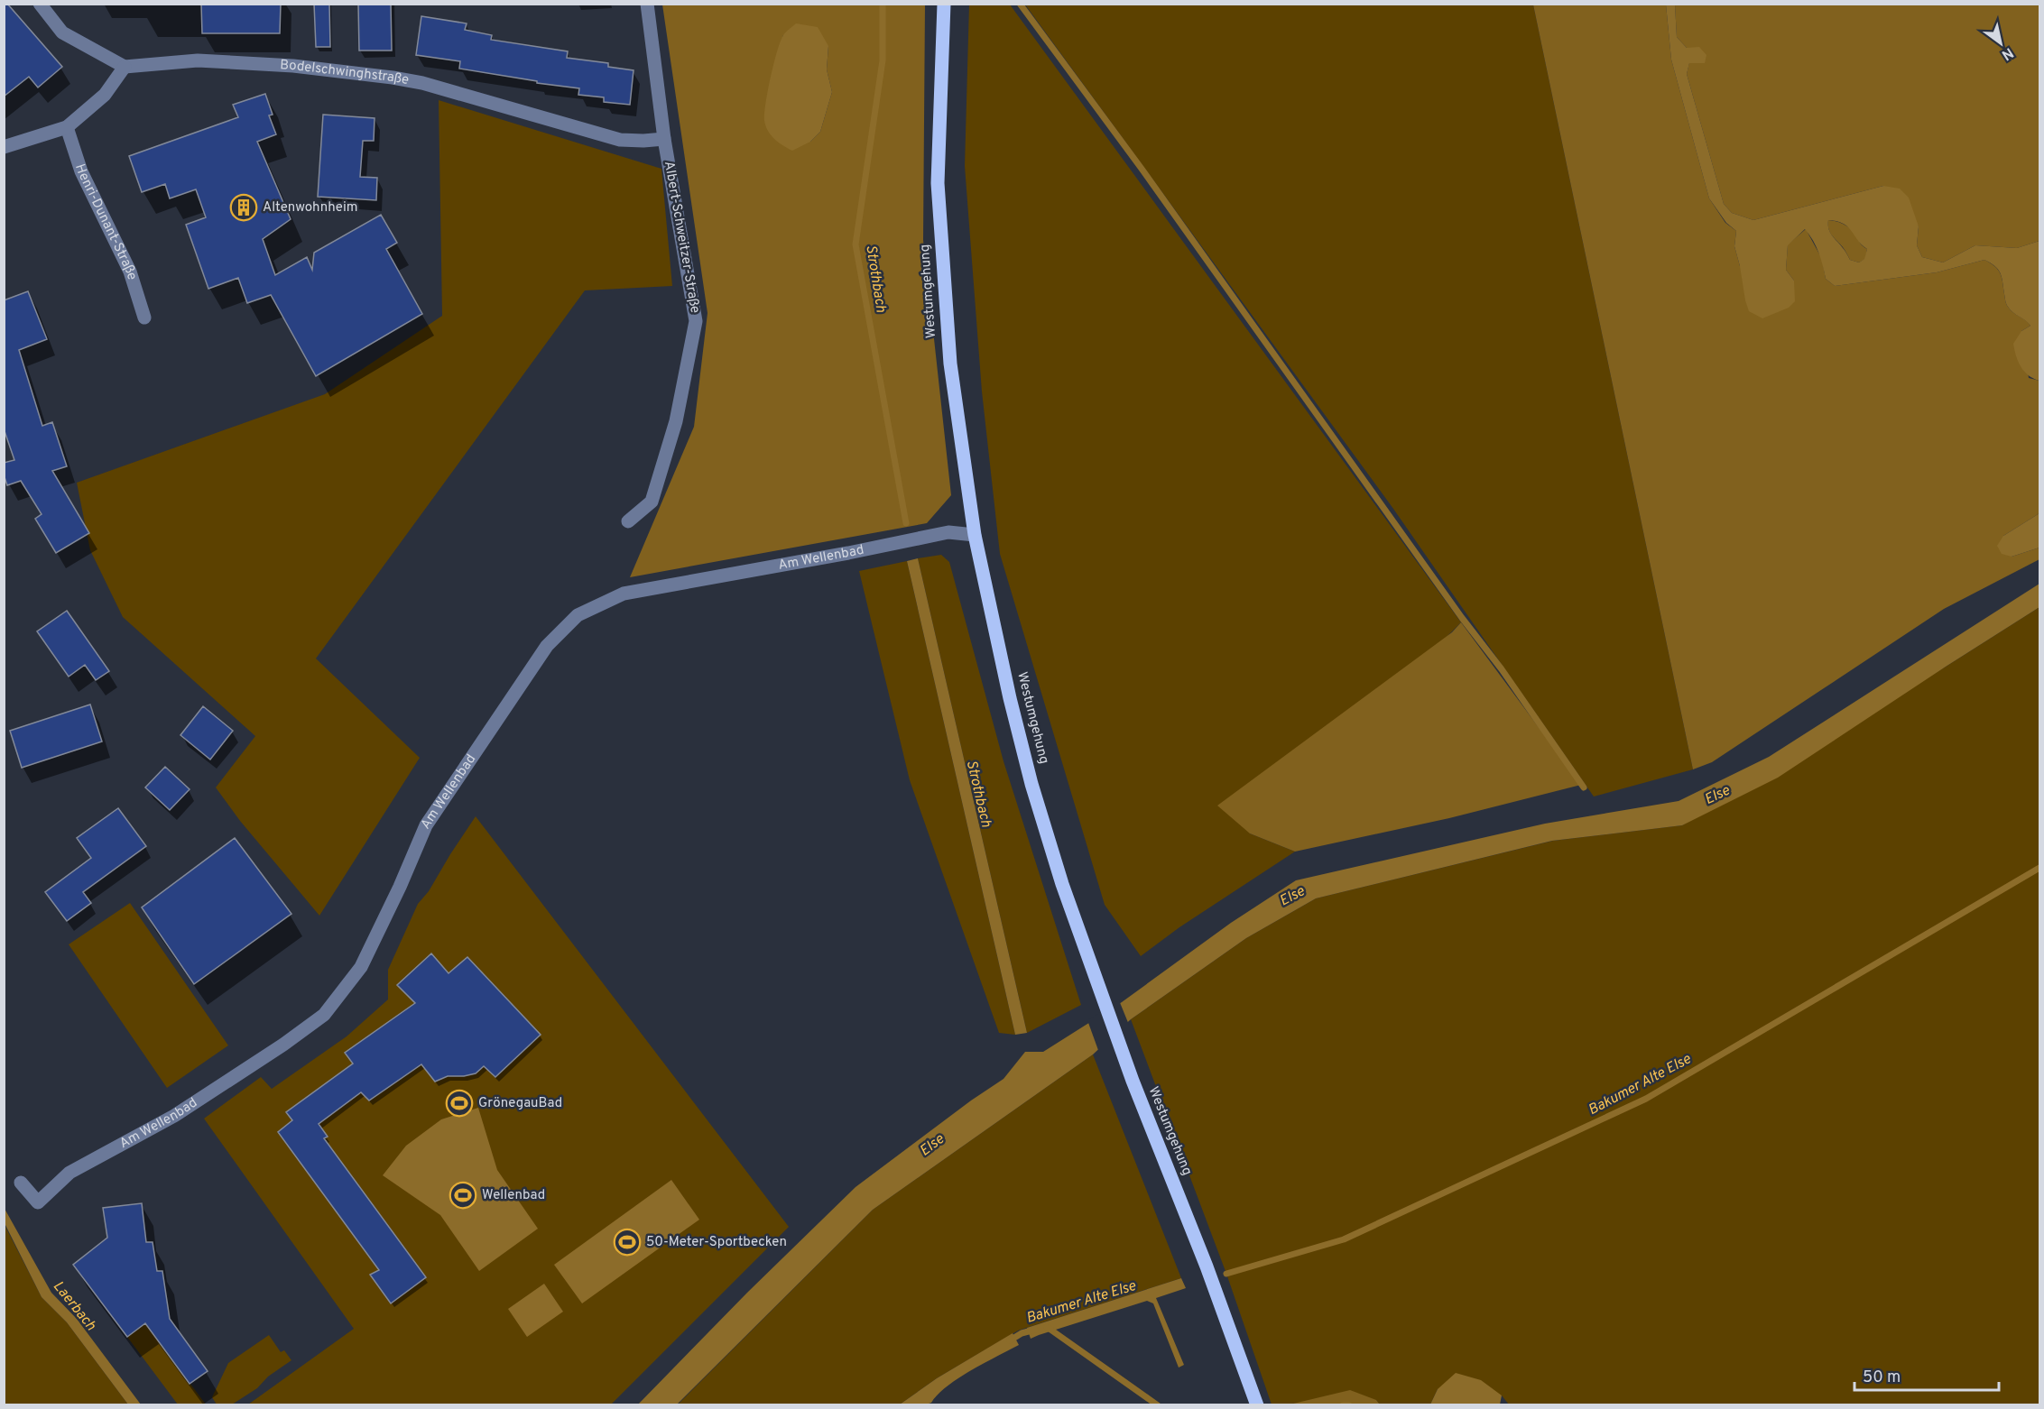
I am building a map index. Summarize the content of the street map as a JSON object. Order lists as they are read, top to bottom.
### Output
{
  "streets": {
    "main road": ["Westumgehung"],
    "street": [
      "Bodelschwinghstraße",
      "Henri-Dunant-Straße",
      "Albert-Schweitzer-Straße",
      "Am Wellenbad"
    ]
  },
  "crossings": [
    ["Bodelschwinghstraße", "Albert-Schweitzer-Straße"],
    ["Westumgehung", "Am Wellenbad"]
  ],
  "water": [
    "Strothbach",
    "Else",
    "Bakumer Alte Else",
    "Laerbach"
  ],
  "places": {
    "building": ["Altenwohnheim"],
    "sports": ["GrönegauBad", "Wellenbad", "50-Meter-Sportbecken"]
  },
  "scale_bar": "50 m",
  "north": "bottom right"
}
